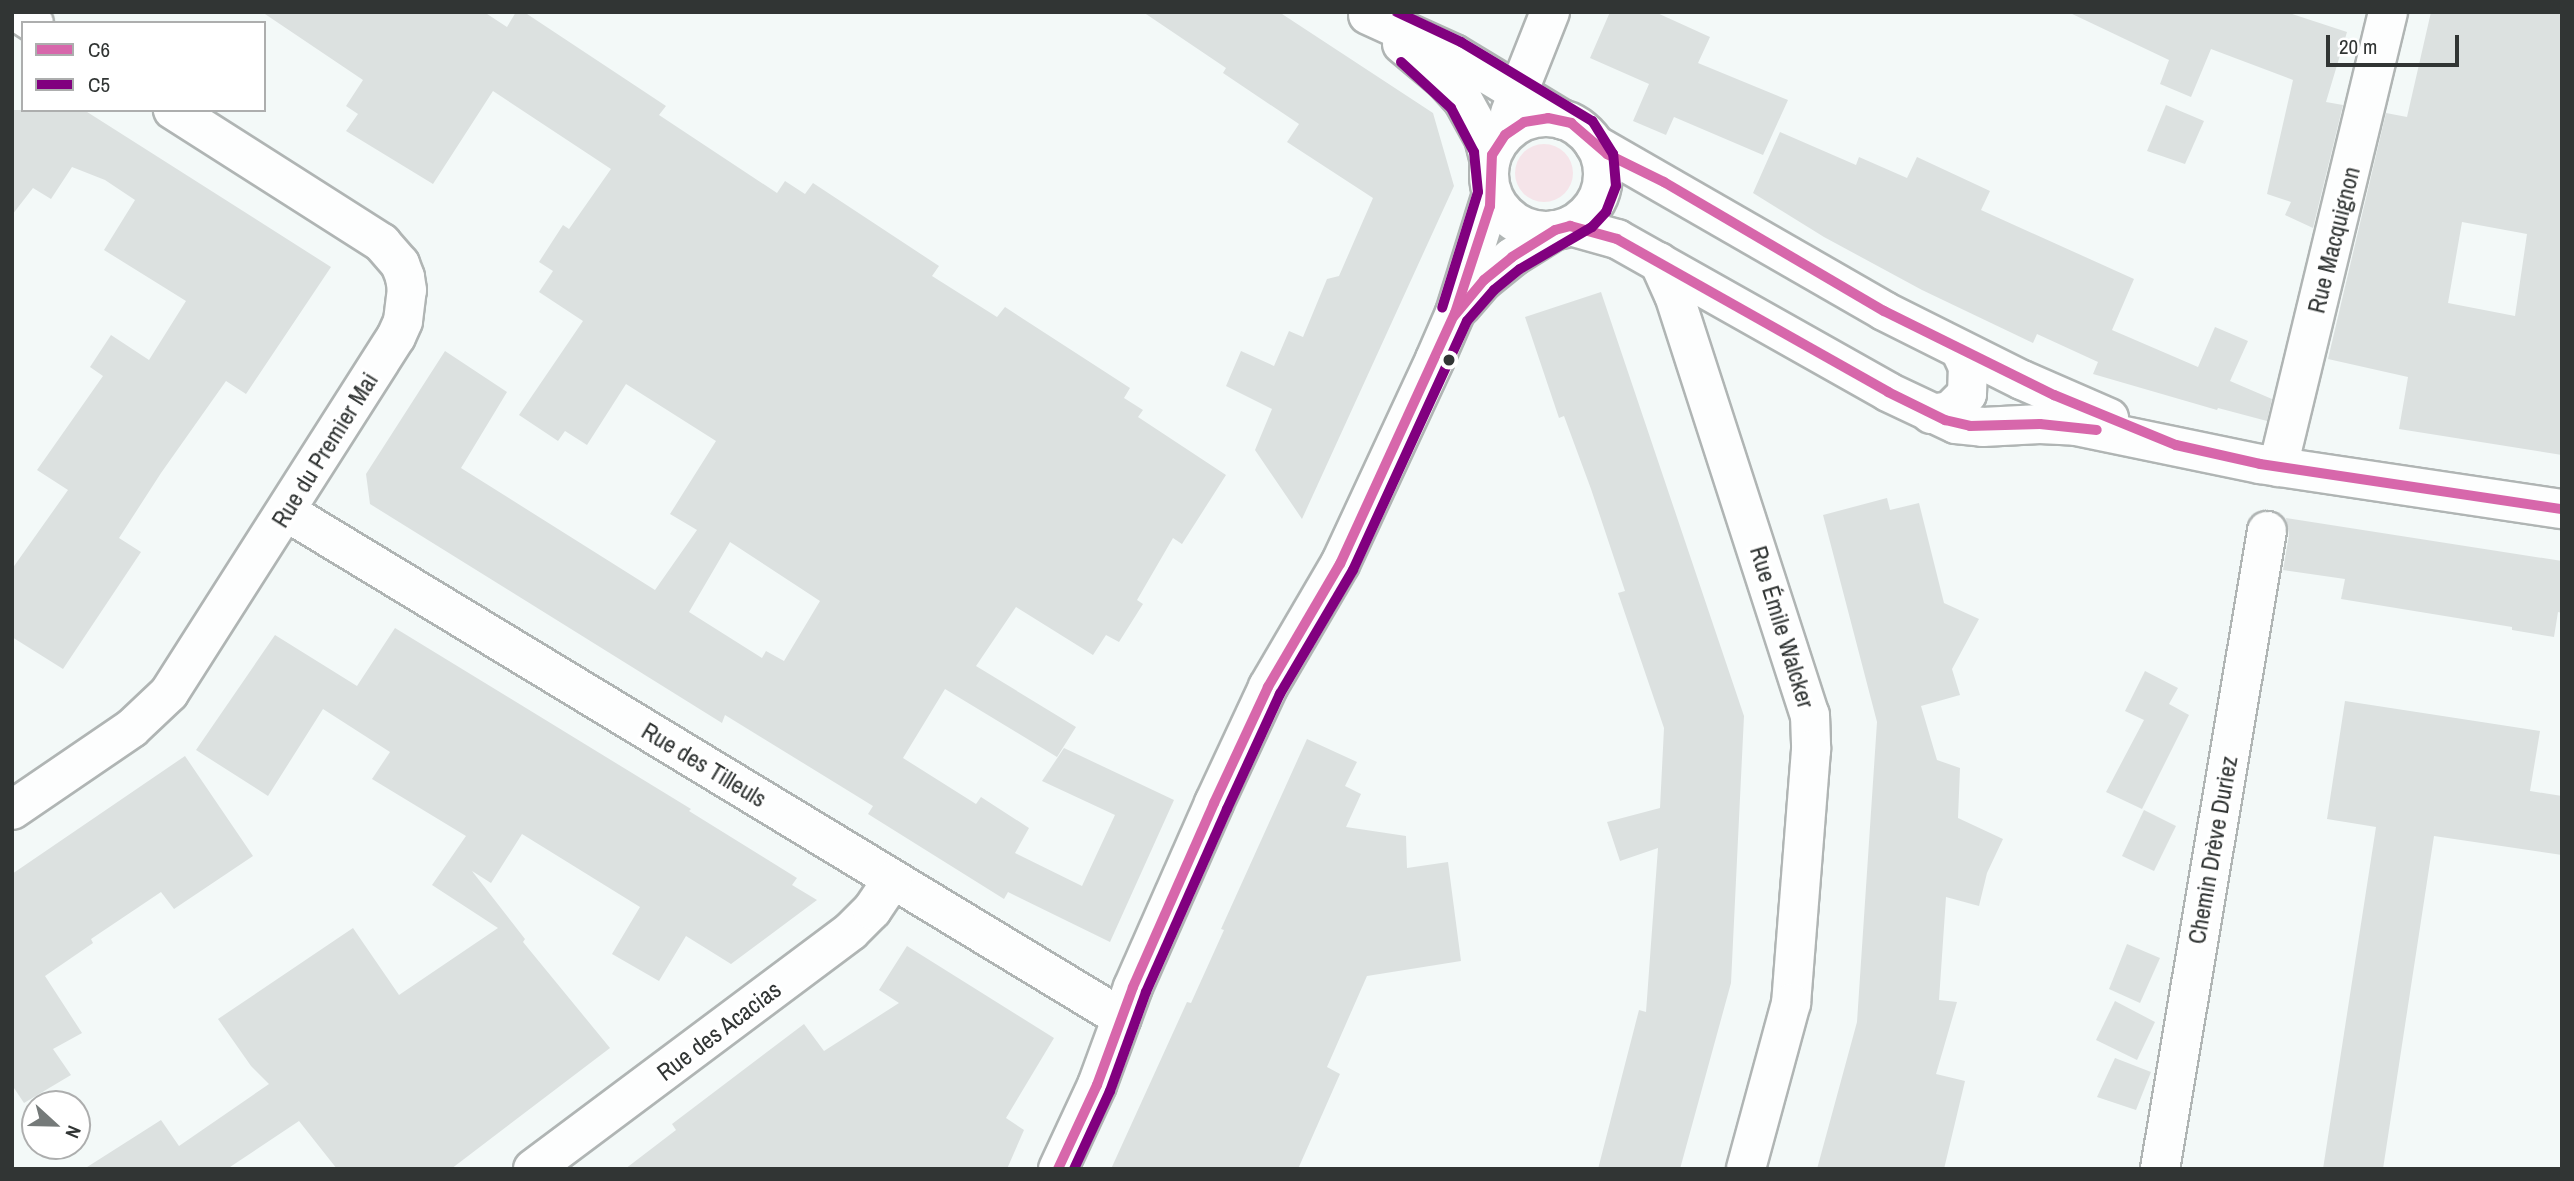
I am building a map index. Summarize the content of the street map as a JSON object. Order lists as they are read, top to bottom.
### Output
{
  "streets": {
    "street": [
      "Rue Macquignon",
      "Rue du Premier Mai",
      "Rue Émile Walcker",
      "Rue des Tilleuls",
      "Chemin Drève Duriez",
      "Rue des Acacias"
    ]
  },
  "crossings": [
    ["Rue du Premier Mai", "Rue des Tilleuls"],
    ["Rue des Tilleuls", "Rue des Acacias"]
  ],
  "lines": ["transit line C5", "transit line C6"],
  "legend": ["C6", "C5"],
  "scale_bar": "20 m",
  "north": "right"
}
